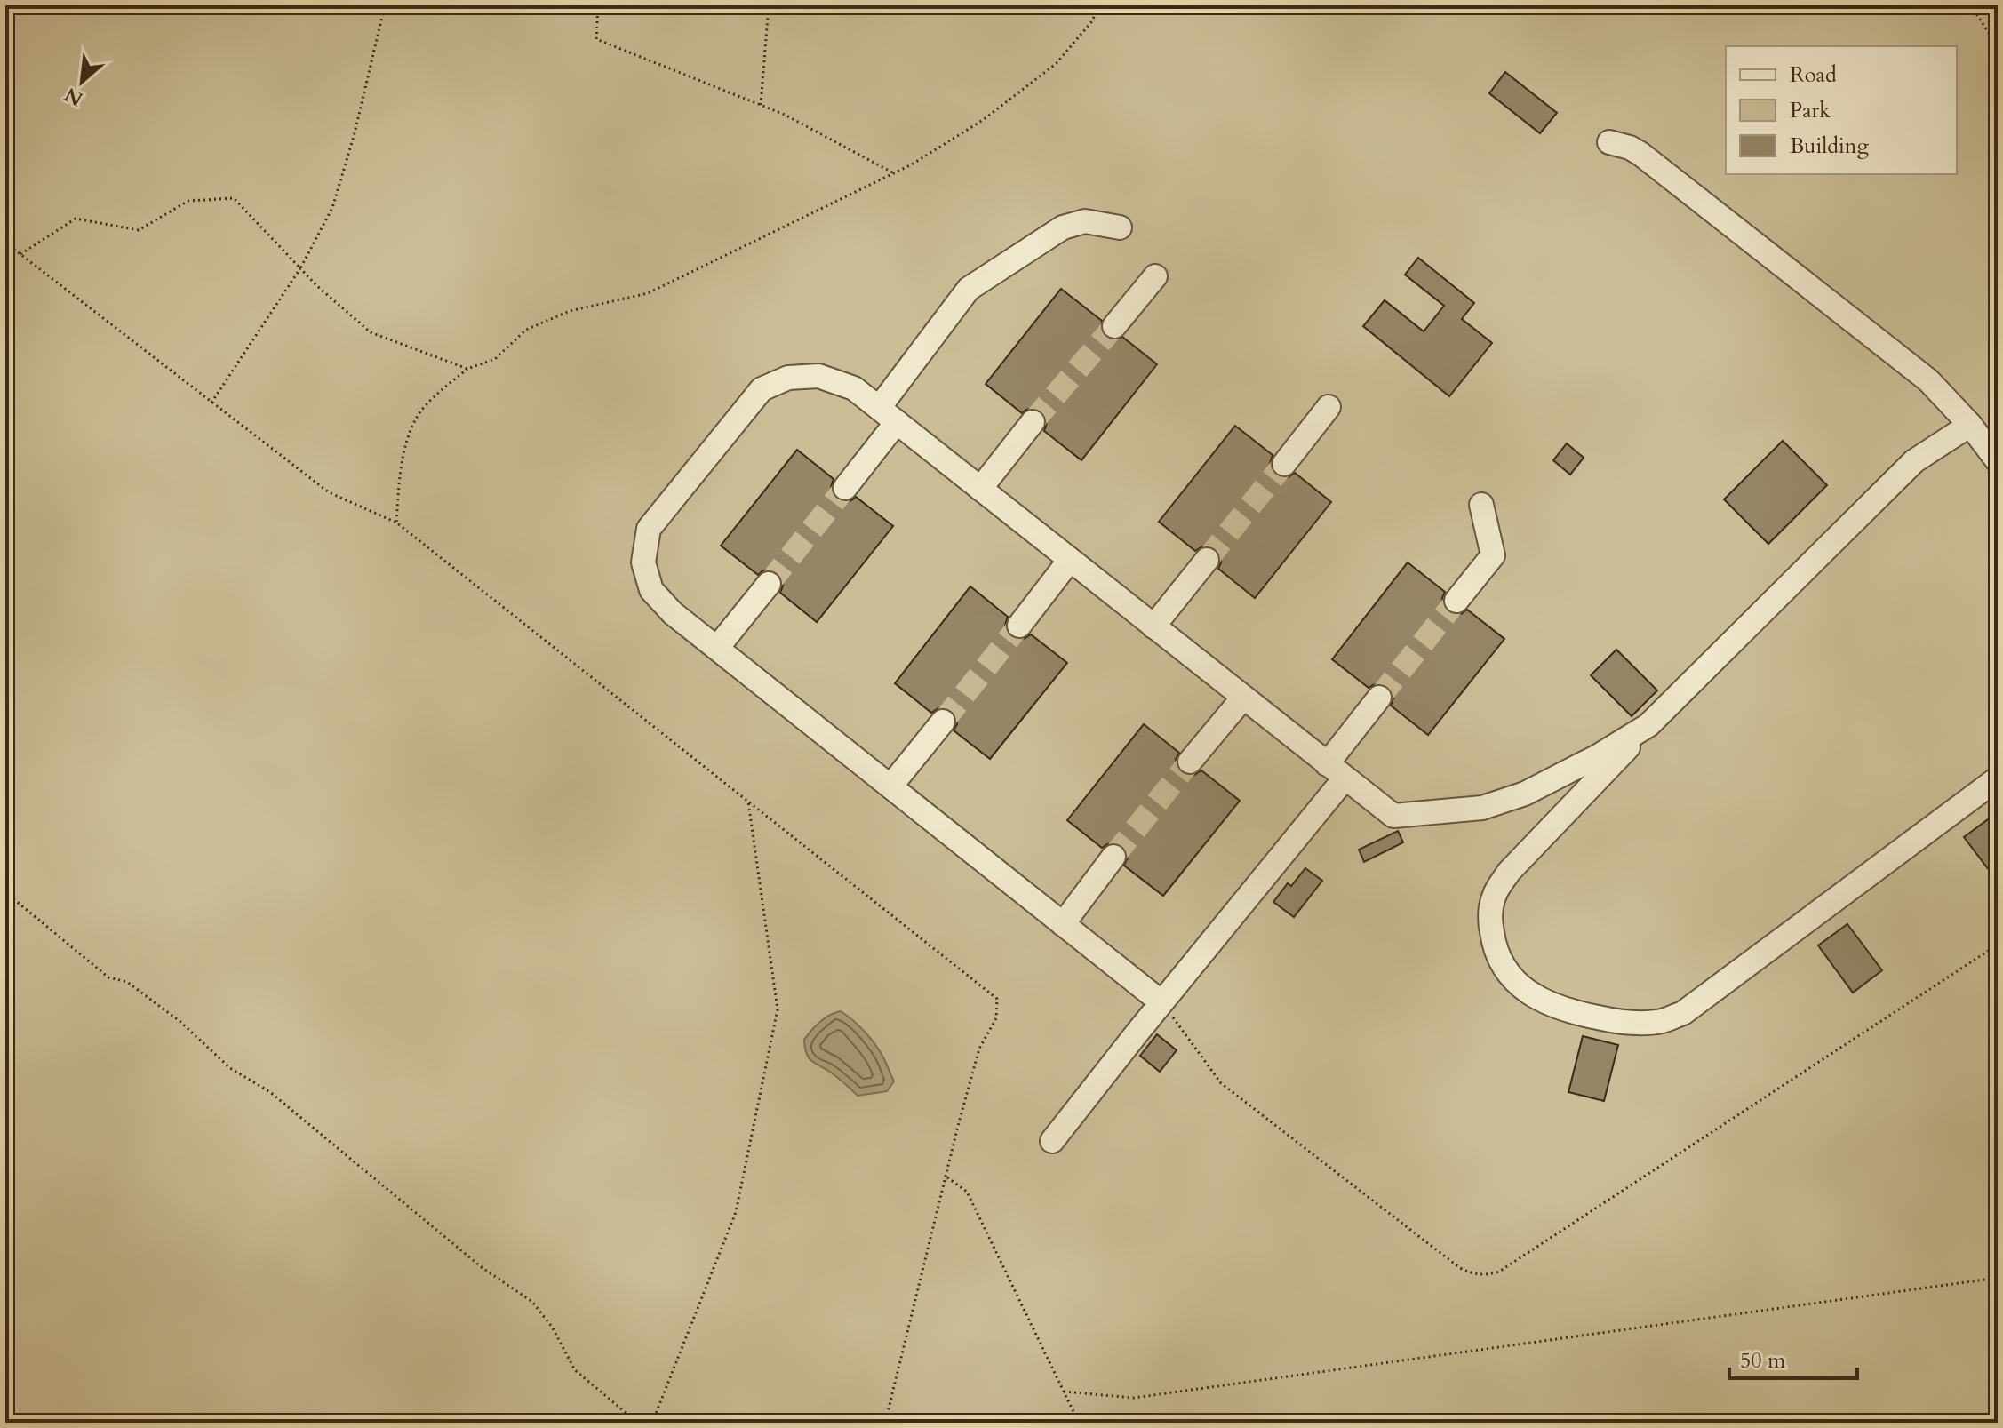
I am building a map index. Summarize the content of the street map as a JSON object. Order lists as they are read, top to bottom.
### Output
{
  "legend": ["Road", "Park", "Building"],
  "scale_bar": "50 m",
  "north": "bottom left"
}
